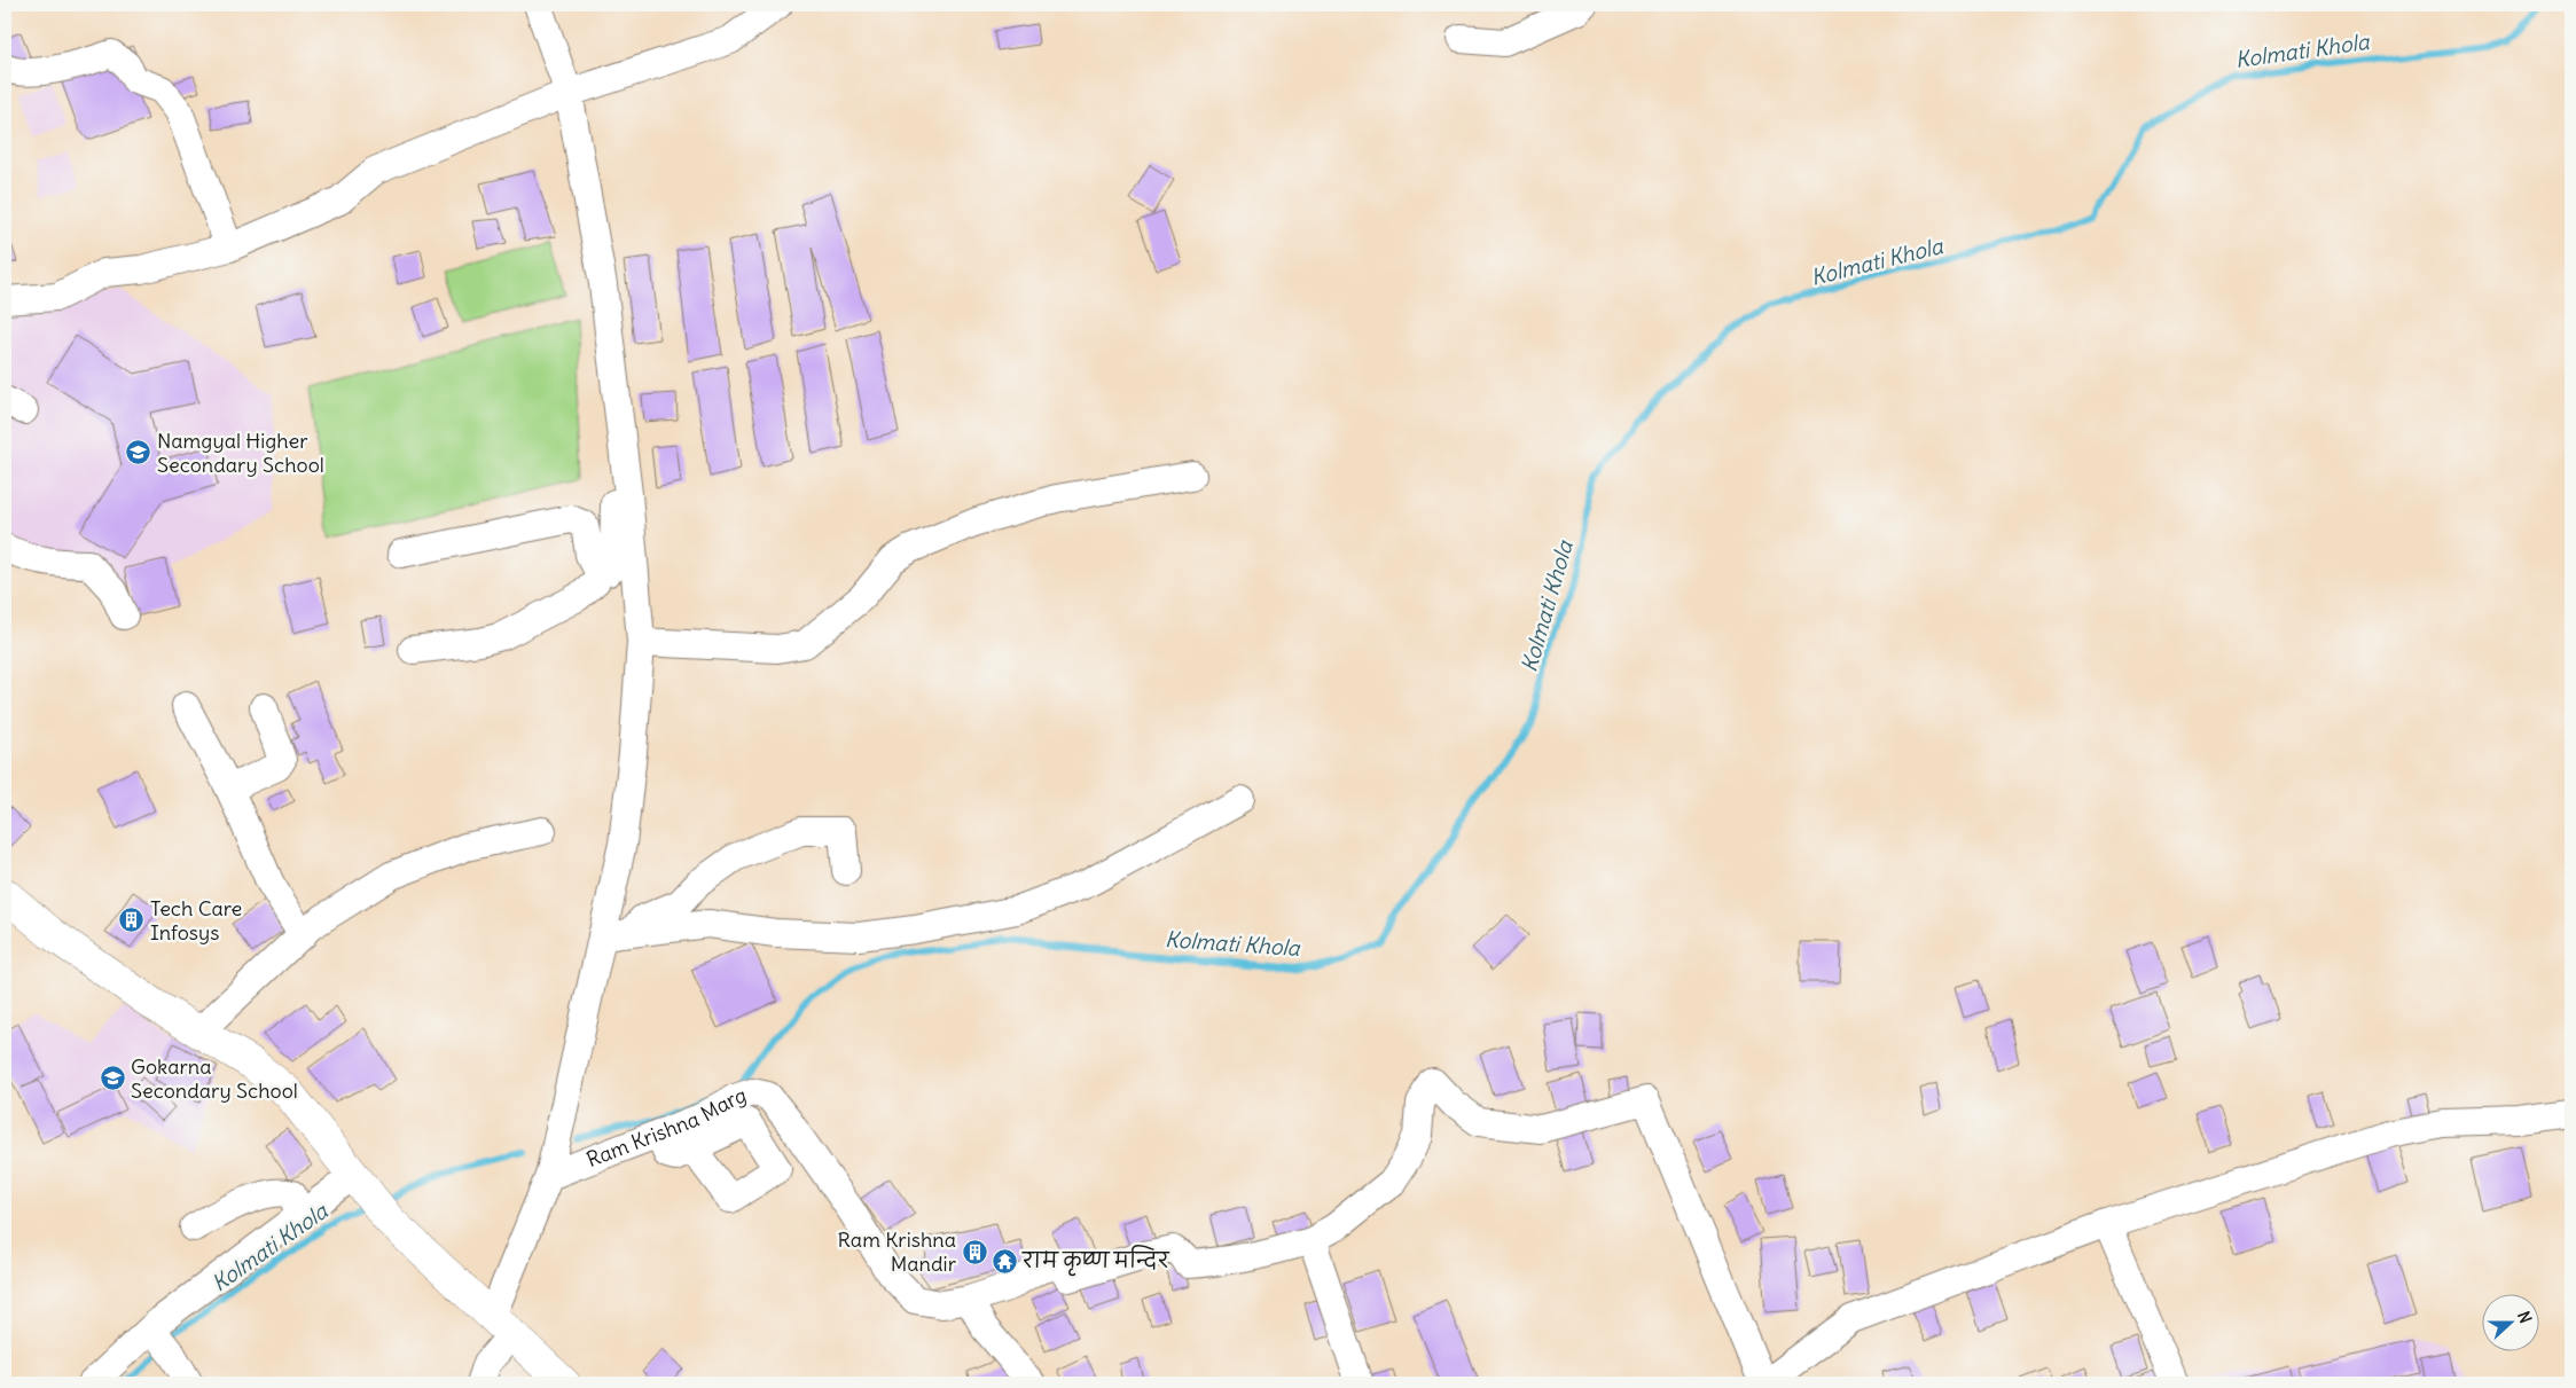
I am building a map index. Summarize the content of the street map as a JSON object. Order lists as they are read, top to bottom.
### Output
{
  "streets": {
    "street": ["Ram Krishna Marg"]
  },
  "water": ["Kolmati Khola"],
  "places": {
    "school or university": ["Namgyal Higher Secondary School", "Gokarna Secondary School"],
    "building": ["Tech Care Infosys", "Ram Krishna Mandir"],
    "temple": ["राम कृष्ण मन्दिर"]
  },
  "north": "right"
}
